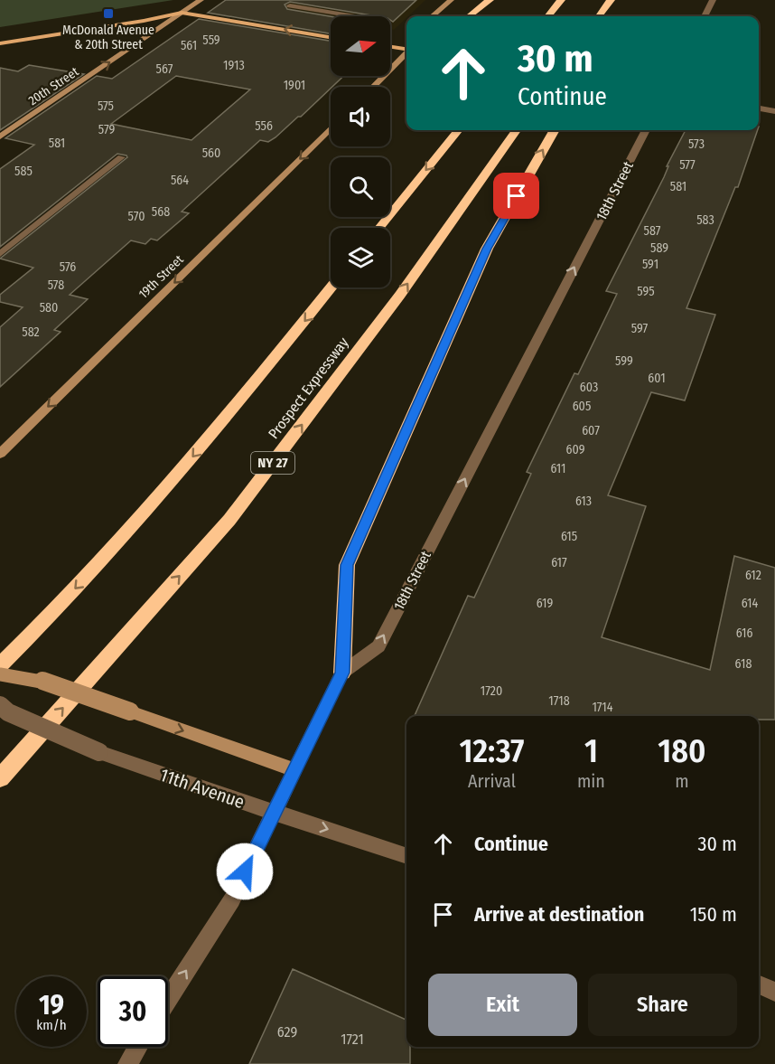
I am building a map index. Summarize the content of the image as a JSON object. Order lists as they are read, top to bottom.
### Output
{
  "streets": {
    "highway": ["Prospect Expressway", "NY 27"],
    "main road": ["20th Street", "18th Street", "19th Street"],
    "street": ["11th Avenue"]
  },
  "crossings": [
    ["18th Street", "11th Avenue"]
  ],
  "one_way": ["18th Street", "19th Street"],
  "places": {
    "transit": ["McDonald Avenue & 20th Street"]
  },
  "house_numbers": [
    "559",
    "561",
    "1913",
    "567",
    "1901",
    "575",
    "556",
    "579",
    "581",
    "573",
    "560",
    "577",
    "585",
    "564",
    "581",
    "568",
    "570",
    "583",
    "587",
    "589",
    "591",
    "576",
    "578",
    "595",
    "580",
    "597",
    "582",
    "599",
    "601",
    "603",
    "605",
    "607",
    "609",
    "611",
    "613",
    "615",
    "617",
    "612",
    "619",
    "614",
    "616",
    "618",
    "1720",
    "1718",
    "1714",
    "629",
    "1721"
  ],
  "north": "right",
  "page": {
    "turn": ["30 m", "Continue"],
    "eta": [
      "12:37",
      "Arrival",
      "1",
      "min",
      "180",
      "m"
    ],
    "list": [
      {
        "name": "Continue",
        "value": "30 m"
      },
      {
        "name": "Arrive at destination",
        "value": "150 m"
      }
    ],
    "buttons": ["Exit", "Share"],
    "speed": "19 km/h",
    "limit": "30"
  }
}
